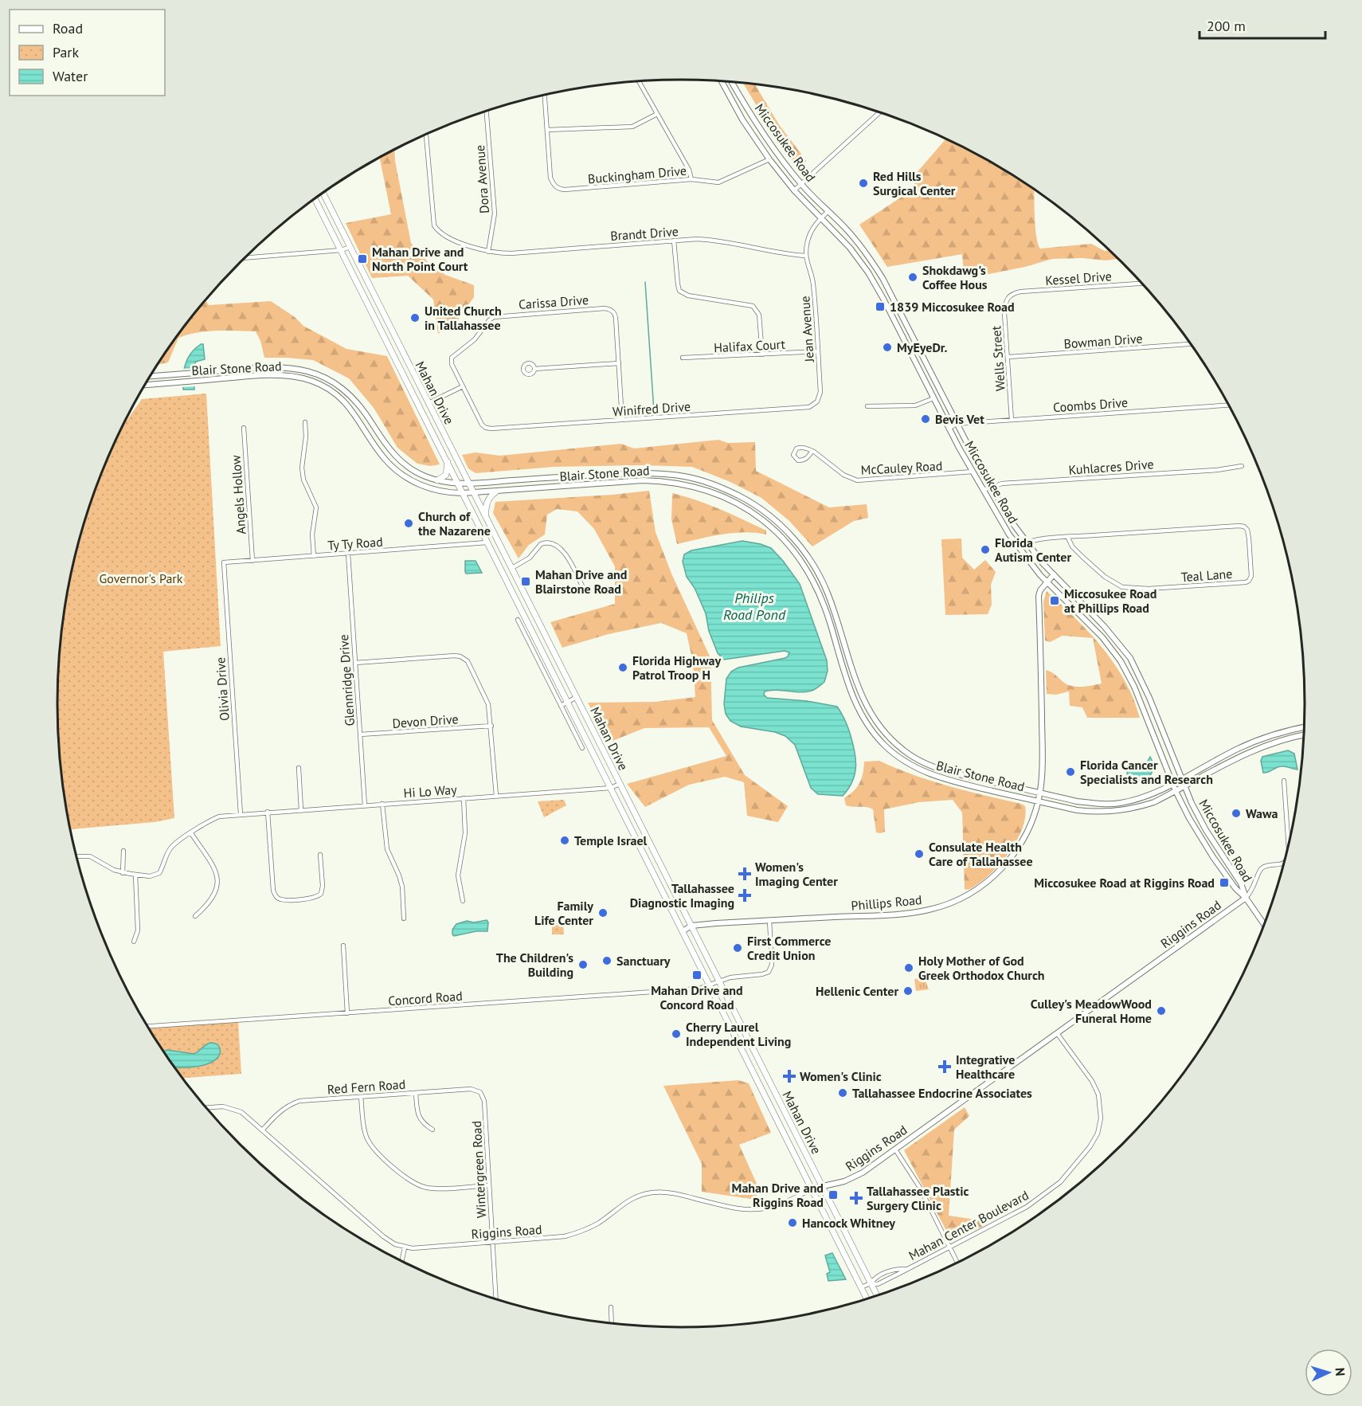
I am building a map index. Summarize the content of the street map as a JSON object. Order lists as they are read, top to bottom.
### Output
{
  "streets": {
    "main road": ["Mahan Drive"],
    "street": [
      "Miccosukee Road",
      "Buckingham Drive",
      "Dora Avenue",
      "Brandt Drive",
      "Kessel Drive",
      "Carissa Drive",
      "Jean Avenue",
      "Bowman Drive",
      "Halifax Court",
      "Wells Street",
      "Blair Stone Road",
      "Coombs Drive",
      "Winifred Drive",
      "Kuhlacres Drive",
      "McCauley Road",
      "Angels Hollow",
      "Ty Ty Road",
      "Teal Lane",
      "Glennridge Drive",
      "Olivia Drive",
      "Devon Drive",
      "Hi Lo Way",
      "Phillips Road",
      "Riggins Road",
      "Concord Road",
      "Red Fern Road",
      "Wintergreen Road",
      "Mahan Center Boulevard"
    ]
  },
  "crossings": [
    ["Miccosukee Road", "Buckingham Drive"],
    ["Miccosukee Road", "Blair Stone Road"],
    ["Miccosukee Road", "Coombs Drive"],
    ["Miccosukee Road", "Kuhlacres Drive"],
    ["Miccosukee Road", "McCauley Road"],
    ["Miccosukee Road", "Teal Lane"],
    ["Miccosukee Road", "Phillips Road"],
    ["Miccosukee Road", "Riggins Road"],
    ["Dora Avenue", "Brandt Drive"],
    ["Brandt Drive", "Jean Avenue"],
    ["Kessel Drive", "Wells Street"],
    ["Carissa Drive", "Winifred Drive"],
    ["Jean Avenue", "Halifax Court"],
    ["Jean Avenue", "Winifred Drive"],
    ["Bowman Drive", "Wells Street"],
    ["Wells Street", "Coombs Drive"],
    ["Blair Stone Road", "Mahan Drive"],
    ["Blair Stone Road", "Phillips Road"],
    ["Mahan Drive", "Ty Ty Road"],
    ["Mahan Drive", "Hi Lo Way"],
    ["Mahan Drive", "Phillips Road"],
    ["Mahan Drive", "Riggins Road"],
    ["Mahan Drive", "Concord Road"],
    ["Mahan Drive", "Mahan Center Boulevard"],
    ["Angels Hollow", "Ty Ty Road"],
    ["Ty Ty Road", "Glennridge Drive"],
    ["Ty Ty Road", "Olivia Drive"],
    ["Glennridge Drive", "Devon Drive"],
    ["Glennridge Drive", "Hi Lo Way"],
    ["Olivia Drive", "Hi Lo Way"],
    ["Phillips Road", "Concord Road"],
    ["Riggins Road", "Red Fern Road"],
    ["Riggins Road", "Wintergreen Road"],
    ["Riggins Road", "Mahan Center Boulevard"],
    ["Red Fern Road", "Wintergreen Road"]
  ],
  "water": ["Philips Road Pond"],
  "parks": ["Governor's Park"],
  "places": {
    "other": [
      "Red Hills Surgical Center",
      "Shokdawg's Coffee Hous",
      "United Church in Tallahassee",
      "MyEyeDr.",
      "Bevis Vet",
      "Church of the Nazarene",
      "Florida Autism Center",
      "Florida Highway Patrol Troop H",
      "Florida Cancer Specialists and Research",
      "Wawa",
      "Temple Israel",
      "Consulate Health Care of Tallahassee",
      "Family Life Center",
      "First Commerce Credit Union",
      "Sanctuary",
      "The Children's Building",
      "Holy Mother of God Greek Orthodox Church",
      "Hellenic Center",
      "Culley's MeadowWood Funeral Home",
      "Cherry Laurel Independent Living",
      "Tallahassee Endocrine Associates",
      "Hancock Whitney"
    ],
    "transit": [
      "Mahan Drive and North Point Court",
      "1839 Miccosukee Road",
      "Mahan Drive and Blairstone Road",
      "Miccosukee Road at Phillips Road",
      "Miccosukee Road at Riggins Road",
      "Mahan Drive and Concord Road",
      "Mahan Drive and Riggins Road"
    ],
    "health": [
      "Women's Imaging Center",
      "Tallahassee Diagnostic Imaging",
      "Integrative Healthcare",
      "Women's Clinic",
      "Tallahassee Plastic Surgery Clinic"
    ]
  },
  "legend": ["Road", "Park", "Water"],
  "scale_bar": "200 m",
  "north": "right"
}
